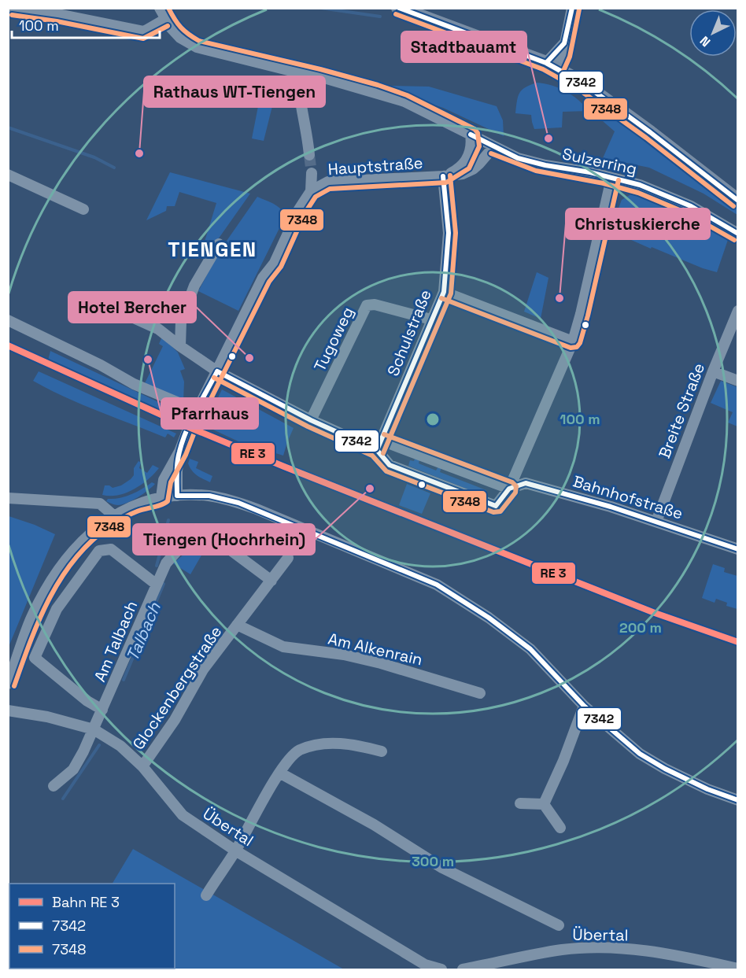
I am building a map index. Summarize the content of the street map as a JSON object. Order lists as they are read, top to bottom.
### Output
{
  "streets": {
    "street": [
      "Sulzerring",
      "Hauptstraße",
      "Schulstraße",
      "Tugoweg",
      "Breite Straße",
      "Bahnhofstraße",
      "Am Talbach",
      "Am Alkenrain",
      "Glockenbergstraße",
      "Übertal"
    ]
  },
  "crossings": [
    ["Sulzerring", "Hauptstraße"],
    ["Hauptstraße", "Schulstraße"],
    ["Schulstraße", "Tugoweg"],
    ["Breite Straße", "Bahnhofstraße"],
    ["Am Talbach", "Glockenbergstraße"],
    ["Am Talbach", "Übertal"],
    ["Am Alkenrain", "Glockenbergstraße"],
    ["Glockenbergstraße", "Übertal"]
  ],
  "districts": ["TIENGEN"],
  "water": ["Talbach"],
  "places": [
    "Stadtbauamt",
    "Rathaus WT-Tiengen",
    "Christuskierche",
    "Hotel Bercher",
    "Pfarrhaus",
    "Tiengen (Hochrhein)"
  ],
  "lines": ["transit line 7342", "transit line 7348"],
  "legend": ["Bahn RE 3", "7342", "7348"],
  "scale_bar": "100 m",
  "north": "bottom left",
  "rings": ["100 m", "200 m", "300 m"]
}
